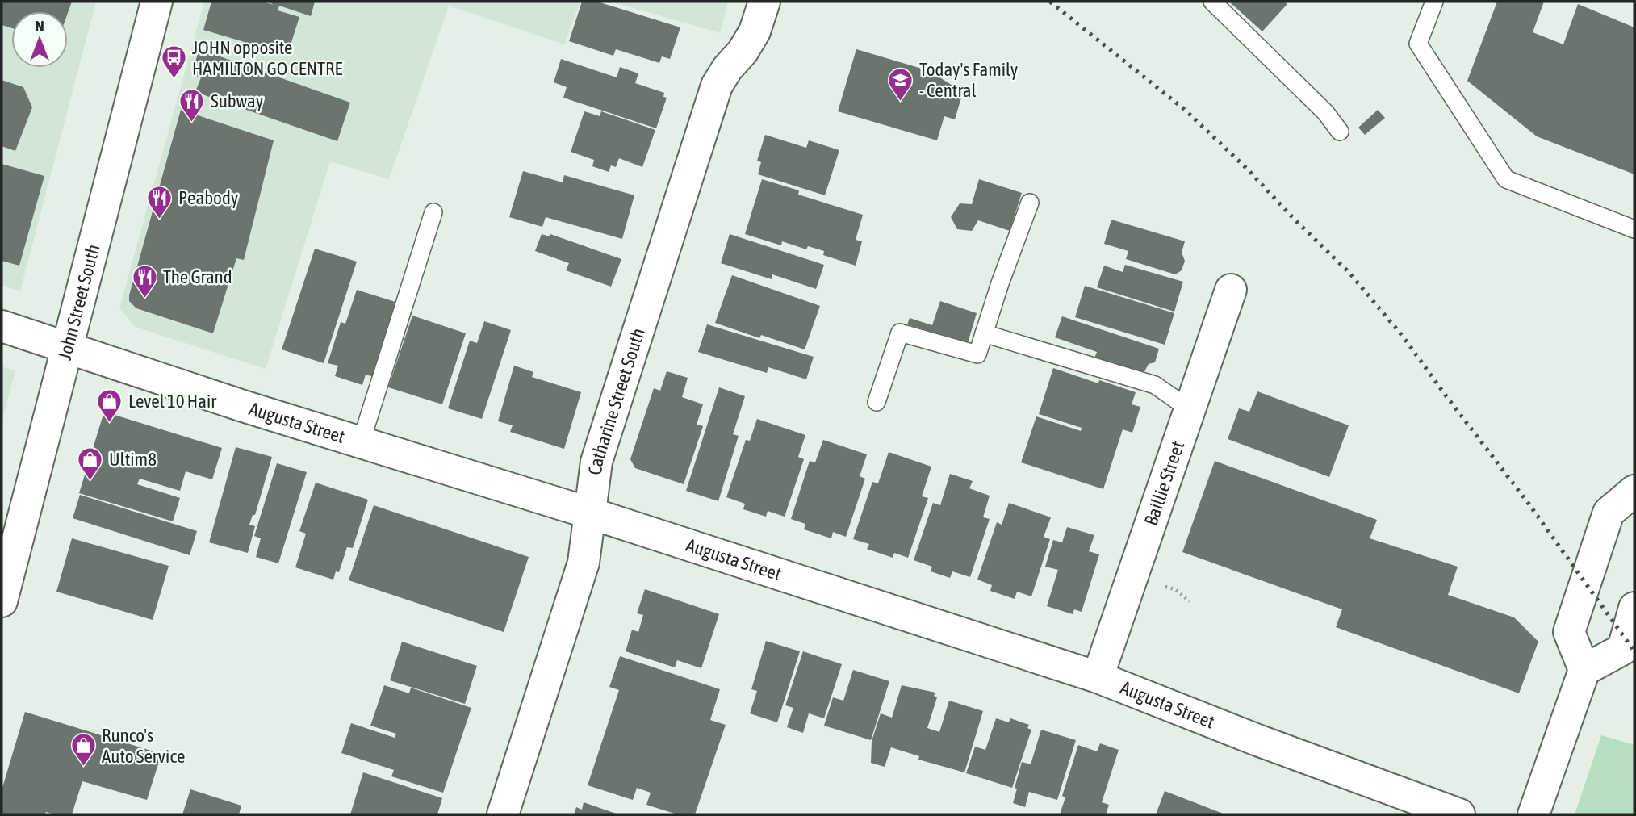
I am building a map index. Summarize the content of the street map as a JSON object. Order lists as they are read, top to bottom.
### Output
{
  "streets": {
    "street": [
      "John Street South",
      "Catharine Street South",
      "Augusta Street",
      "Baillie Street"
    ]
  },
  "crossings": [
    ["John Street South", "Augusta Street"],
    ["Catharine Street South", "Augusta Street"],
    ["Augusta Street", "Baillie Street"]
  ],
  "places": {
    "bus stop": ["JOHN opposite HAMILTON GO CENTRE"],
    "school or university": ["Today's Family - Central"],
    "restaurant": ["Subway", "Peabody", "The Grand"],
    "shop": ["Level 10 Hair", "Ultim8", "Runco's Auto Service"]
  },
  "north": "top"
}
